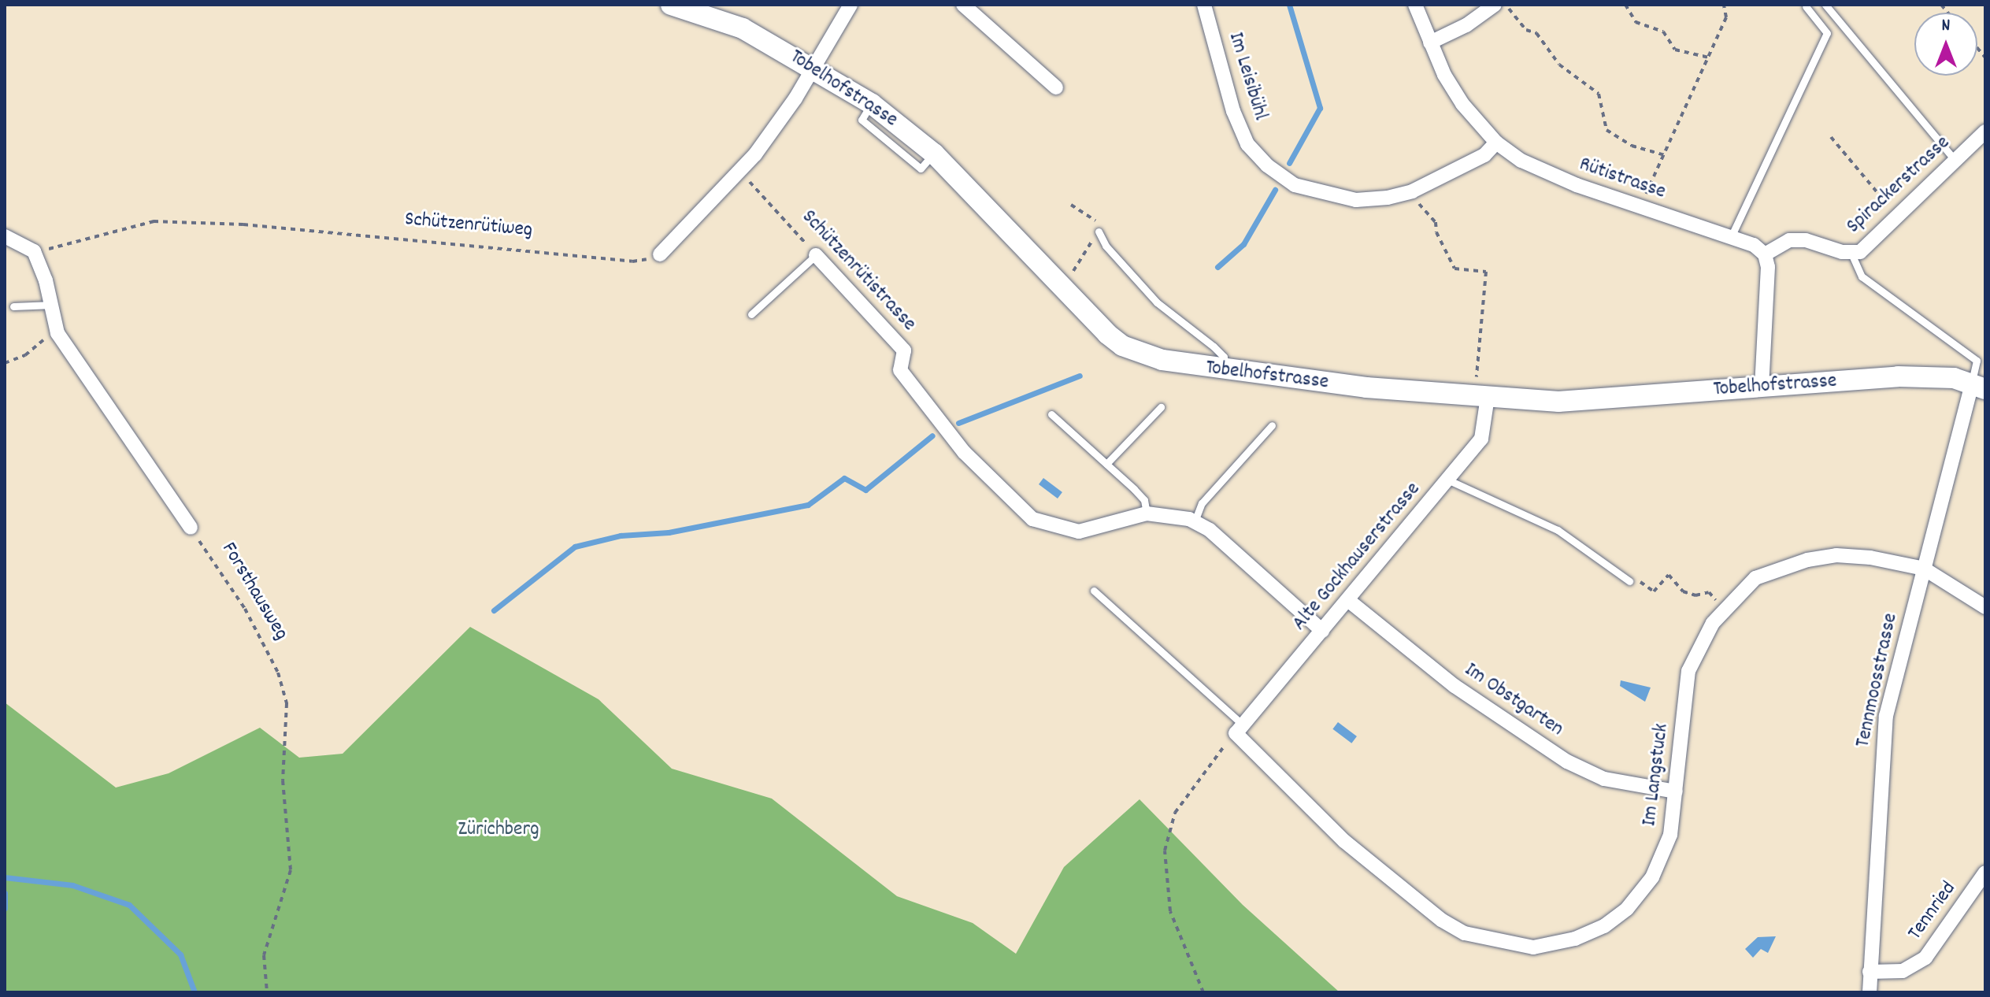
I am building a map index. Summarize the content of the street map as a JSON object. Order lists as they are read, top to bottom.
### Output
{
  "streets": {
    "main road": ["Tobelhofstrasse"],
    "street": [
      "Im Leisibühl",
      "Rütistrasse",
      "Spirackerstrasse",
      "Schützenrütistrasse",
      "Alte Gockhauserstrasse",
      "Tennmoosstrasse",
      "Im Obstgarten",
      "Im Langstuck",
      "Tennried"
    ],
    "path": ["Schützenrütiweg", "Forsthausweg"]
  },
  "crossings": [
    ["Im Leisibühl", "Rütistrasse"],
    ["Tobelhofstrasse", "Alte Gockhauserstrasse"],
    ["Tobelhofstrasse", "Tennmoosstrasse"],
    ["Rütistrasse", "Spirackerstrasse"],
    ["Schützenrütistrasse", "Alte Gockhauserstrasse"],
    ["Alte Gockhauserstrasse", "Im Obstgarten"],
    ["Alte Gockhauserstrasse", "Im Langstuck"],
    ["Tennmoosstrasse", "Im Langstuck"],
    ["Tennmoosstrasse", "Tennried"],
    ["Im Obstgarten", "Im Langstuck"]
  ],
  "parks": ["Zürichberg"],
  "north": "top"
}
